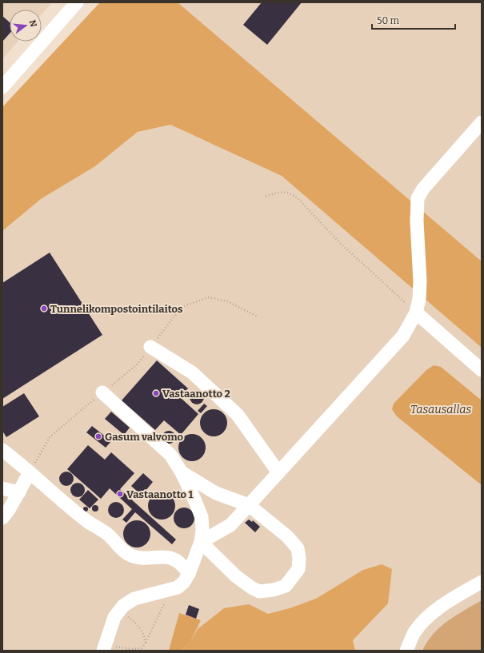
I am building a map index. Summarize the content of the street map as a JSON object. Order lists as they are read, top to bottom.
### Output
{
  "water": ["Tasausallas"],
  "places": [
    "Tunnelikompostointilaitos",
    "Vastaanotto 2",
    "Gasum valvomo",
    "Vastaanotto 1"
  ],
  "scale_bar": "50 m",
  "north": "right"
}
